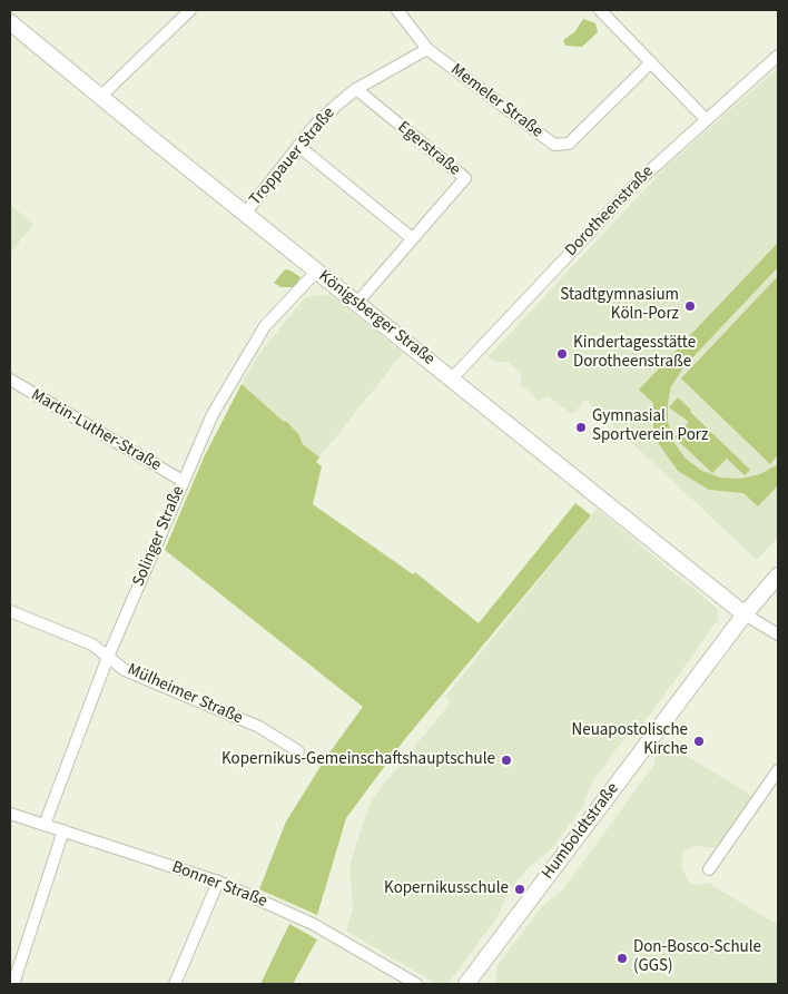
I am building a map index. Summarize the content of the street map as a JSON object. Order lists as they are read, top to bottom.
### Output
{
  "streets": {
    "street": [
      "Memeler Straße",
      "Egerstraße",
      "Troppauer Straße",
      "Dorotheenstraße",
      "Königsberger Straße",
      "Martin-Luther-Straße",
      "Solinger Straße",
      "Mülheimer Straße",
      "Humboldtstraße",
      "Bonner Straße"
    ]
  },
  "crossings": [
    ["Memeler Straße", "Troppauer Straße"],
    ["Egerstraße", "Troppauer Straße"],
    ["Egerstraße", "Königsberger Straße"],
    ["Troppauer Straße", "Königsberger Straße"],
    ["Dorotheenstraße", "Königsberger Straße"],
    ["Königsberger Straße", "Solinger Straße"],
    ["Königsberger Straße", "Humboldtstraße"],
    ["Martin-Luther-Straße", "Solinger Straße"],
    ["Solinger Straße", "Mülheimer Straße"],
    ["Solinger Straße", "Bonner Straße"]
  ],
  "places": [
    "Stadtgymnasium Köln-Porz",
    "Kindertagesstätte Dorotheenstraße",
    "Gymnasial Sportverein Porz",
    "Neuapostolische Kirche",
    "Kopernikus-Gemeinschaftshauptschule",
    "Kopernikusschule",
    "Don-Bosco-Schule (GGS)"
  ]
}
